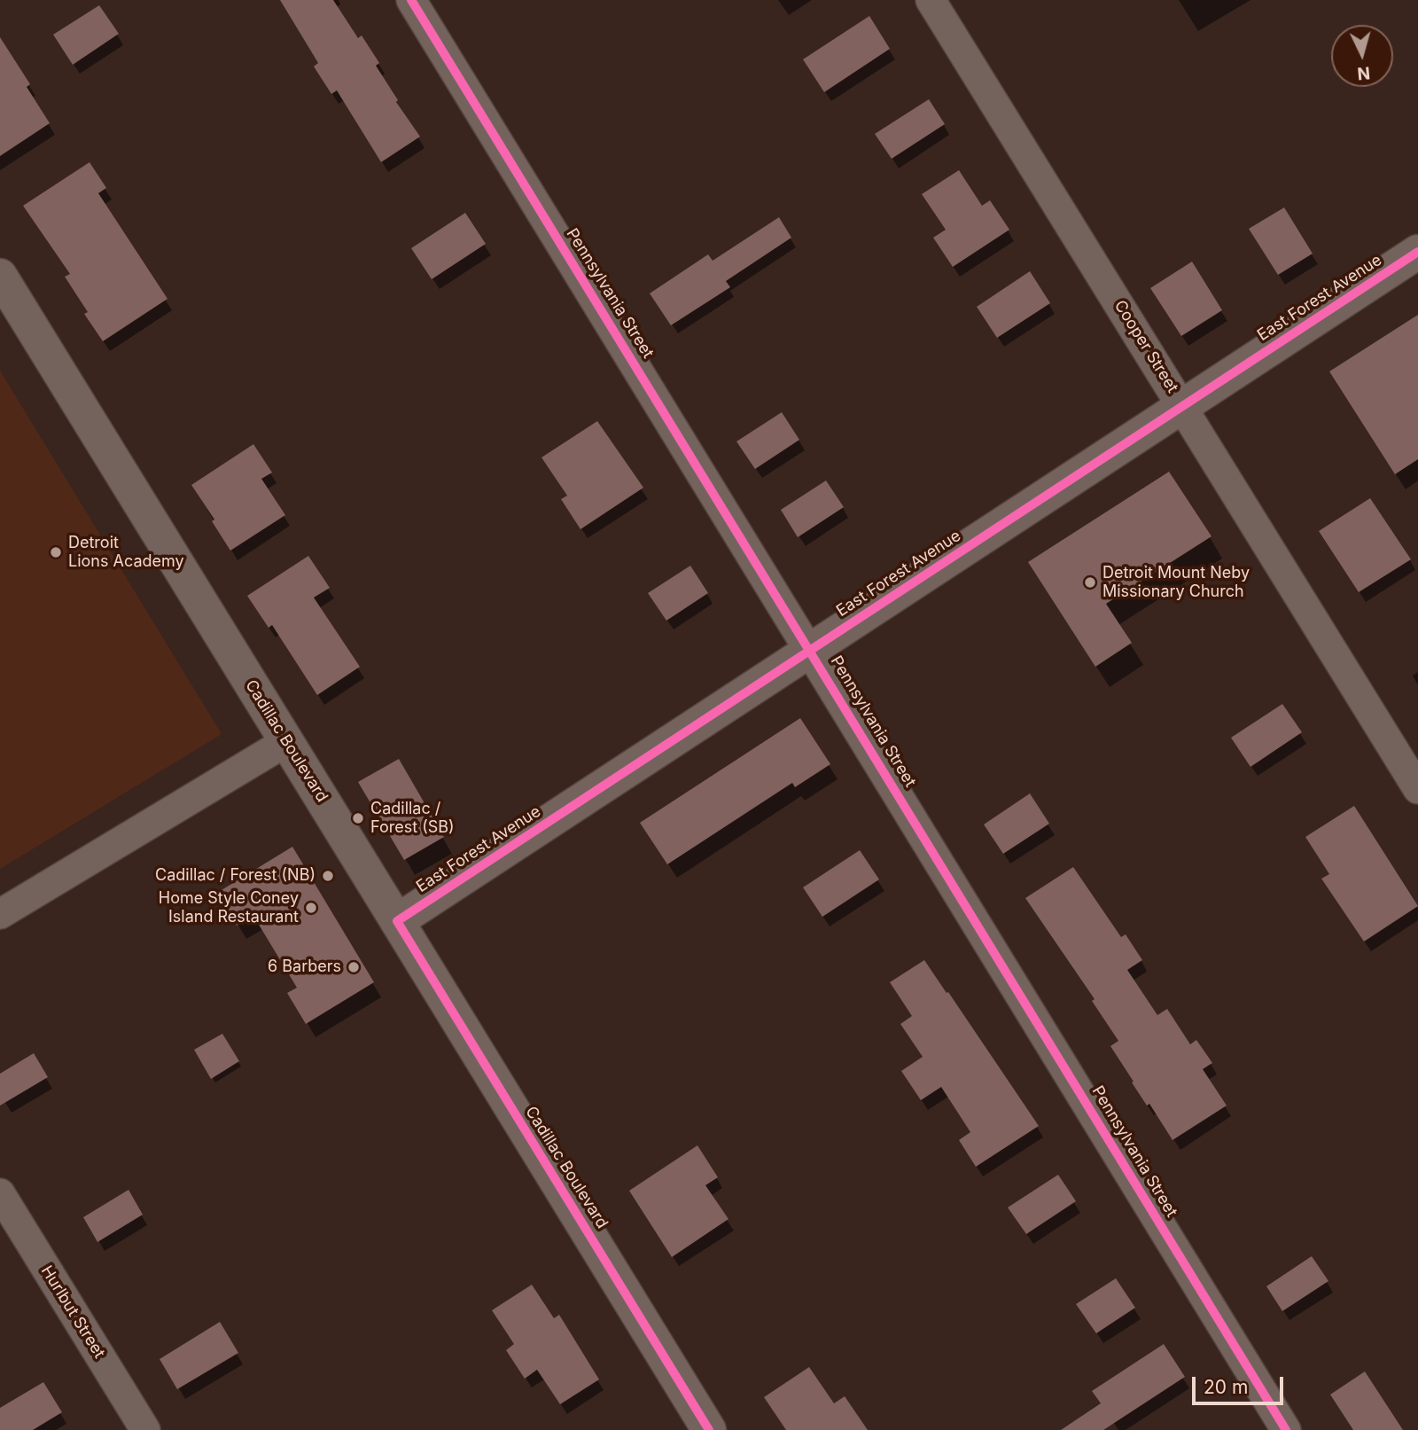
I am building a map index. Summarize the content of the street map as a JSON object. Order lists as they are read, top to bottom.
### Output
{
  "streets": {
    "main road": ["East Forest Avenue", "Cadillac Boulevard"],
    "street": ["Pennsylvania Street", "Cooper Street", "Hurlbut Street"]
  },
  "crossings": [
    ["Pennsylvania Street", "East Forest Avenue"],
    ["East Forest Avenue", "Cooper Street"],
    ["East Forest Avenue", "Cadillac Boulevard"]
  ],
  "places": [
    "Detroit Lions Academy",
    "Detroit Mount Neby Missionary Church",
    "Cadillac / Forest (SB)",
    "Cadillac / Forest (NB)",
    "Home Style Coney Island Restaurant",
    "6 Barbers"
  ],
  "scale_bar": "20 m",
  "north": "bottom"
}
